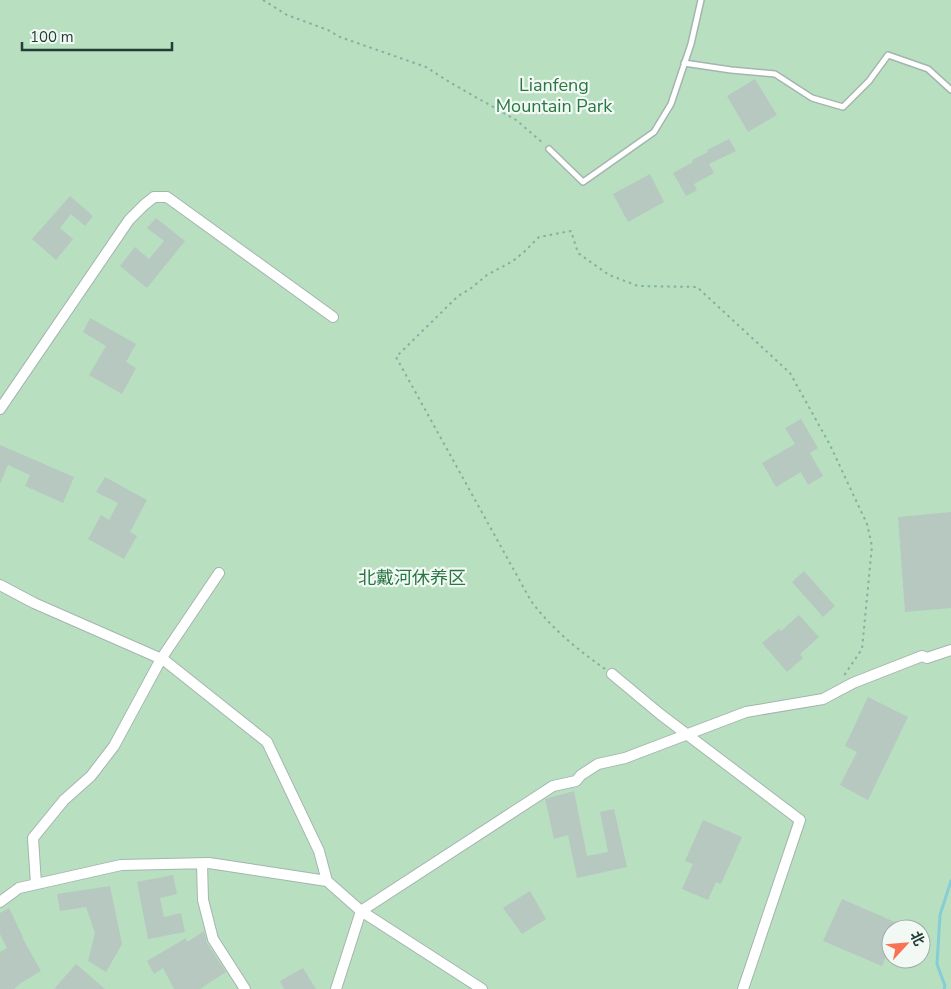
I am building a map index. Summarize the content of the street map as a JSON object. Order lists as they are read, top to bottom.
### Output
{
  "parks": ["Lianfeng Mountain Park", "北戴河休养区"],
  "scale_bar": "100 m",
  "north": "top right"
}
